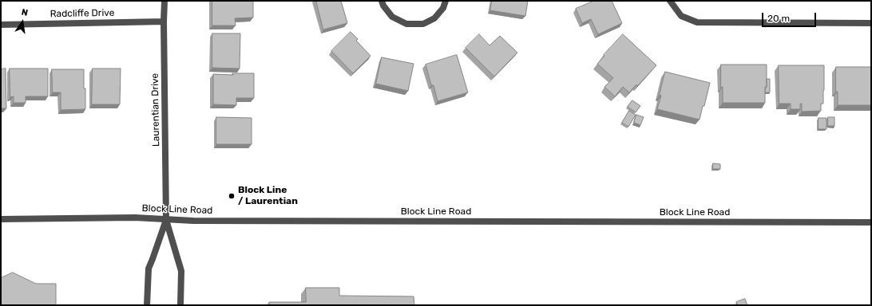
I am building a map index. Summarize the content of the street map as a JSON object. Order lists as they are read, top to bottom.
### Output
{
  "streets": {
    "street": ["Radcliffe Drive", "Laurentian Drive", "Block Line Road"]
  },
  "crossings": [
    ["Radcliffe Drive", "Laurentian Drive"],
    ["Laurentian Drive", "Block Line Road"]
  ],
  "places": ["Block Line / Laurentian"],
  "scale_bar": "20 m",
  "north": "top"
}
